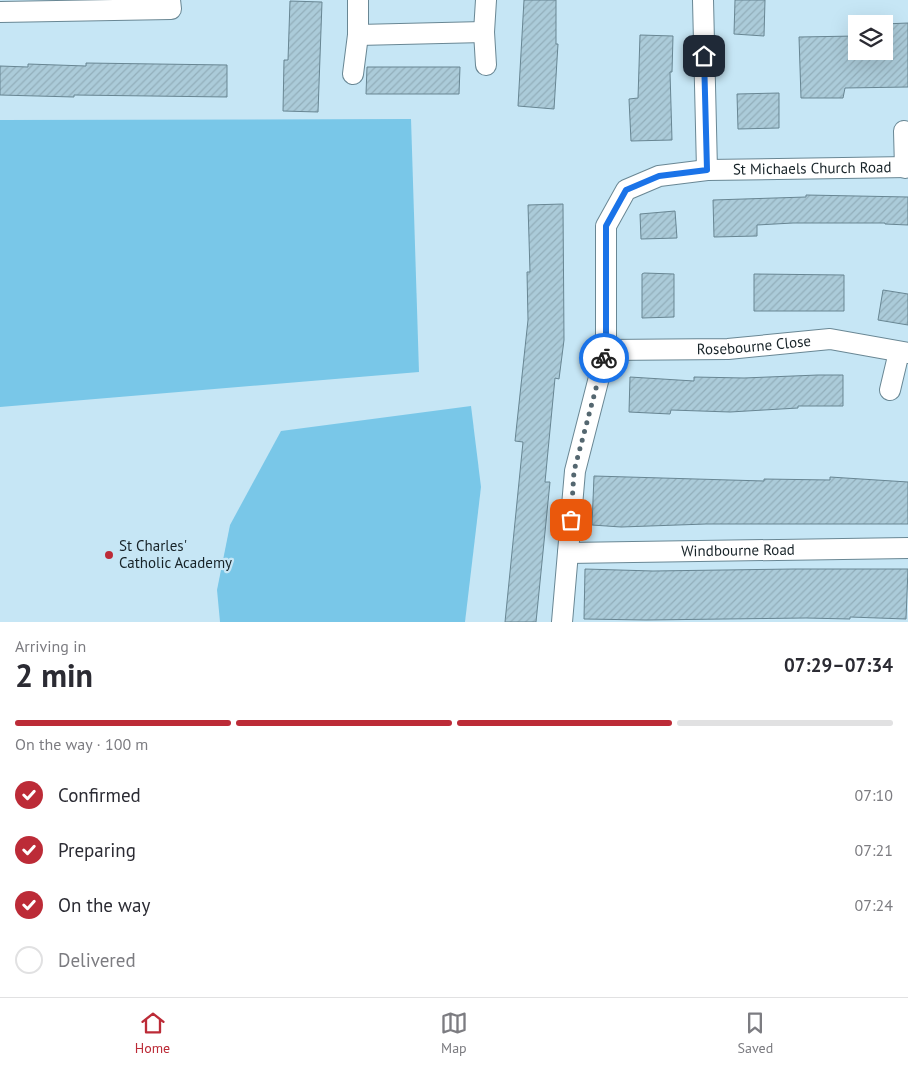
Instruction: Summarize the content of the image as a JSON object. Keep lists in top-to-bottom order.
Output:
{
  "streets": {
    "street": ["St Michaels Church Road", "Rosebourne Close", "Windbourne Road"]
  },
  "crossings": [
    ["St Michaels Church Road", "Rosebourne Close"],
    ["St Michaels Church Road", "Windbourne Road"]
  ],
  "places": ["St Charles' Catholic Academy"],
  "page": {
    "heading": ["2 min", "Arriving in", "07:29–07:34"],
    "bar": "On the way · 100 m",
    "list": [
      ["Confirmed", "07:10"],
      ["Preparing", "07:21"],
      ["On the way", "07:24"],
      "Delivered"
    ],
    "tabs": ["Home", "Map", "Saved"]
  }
}
